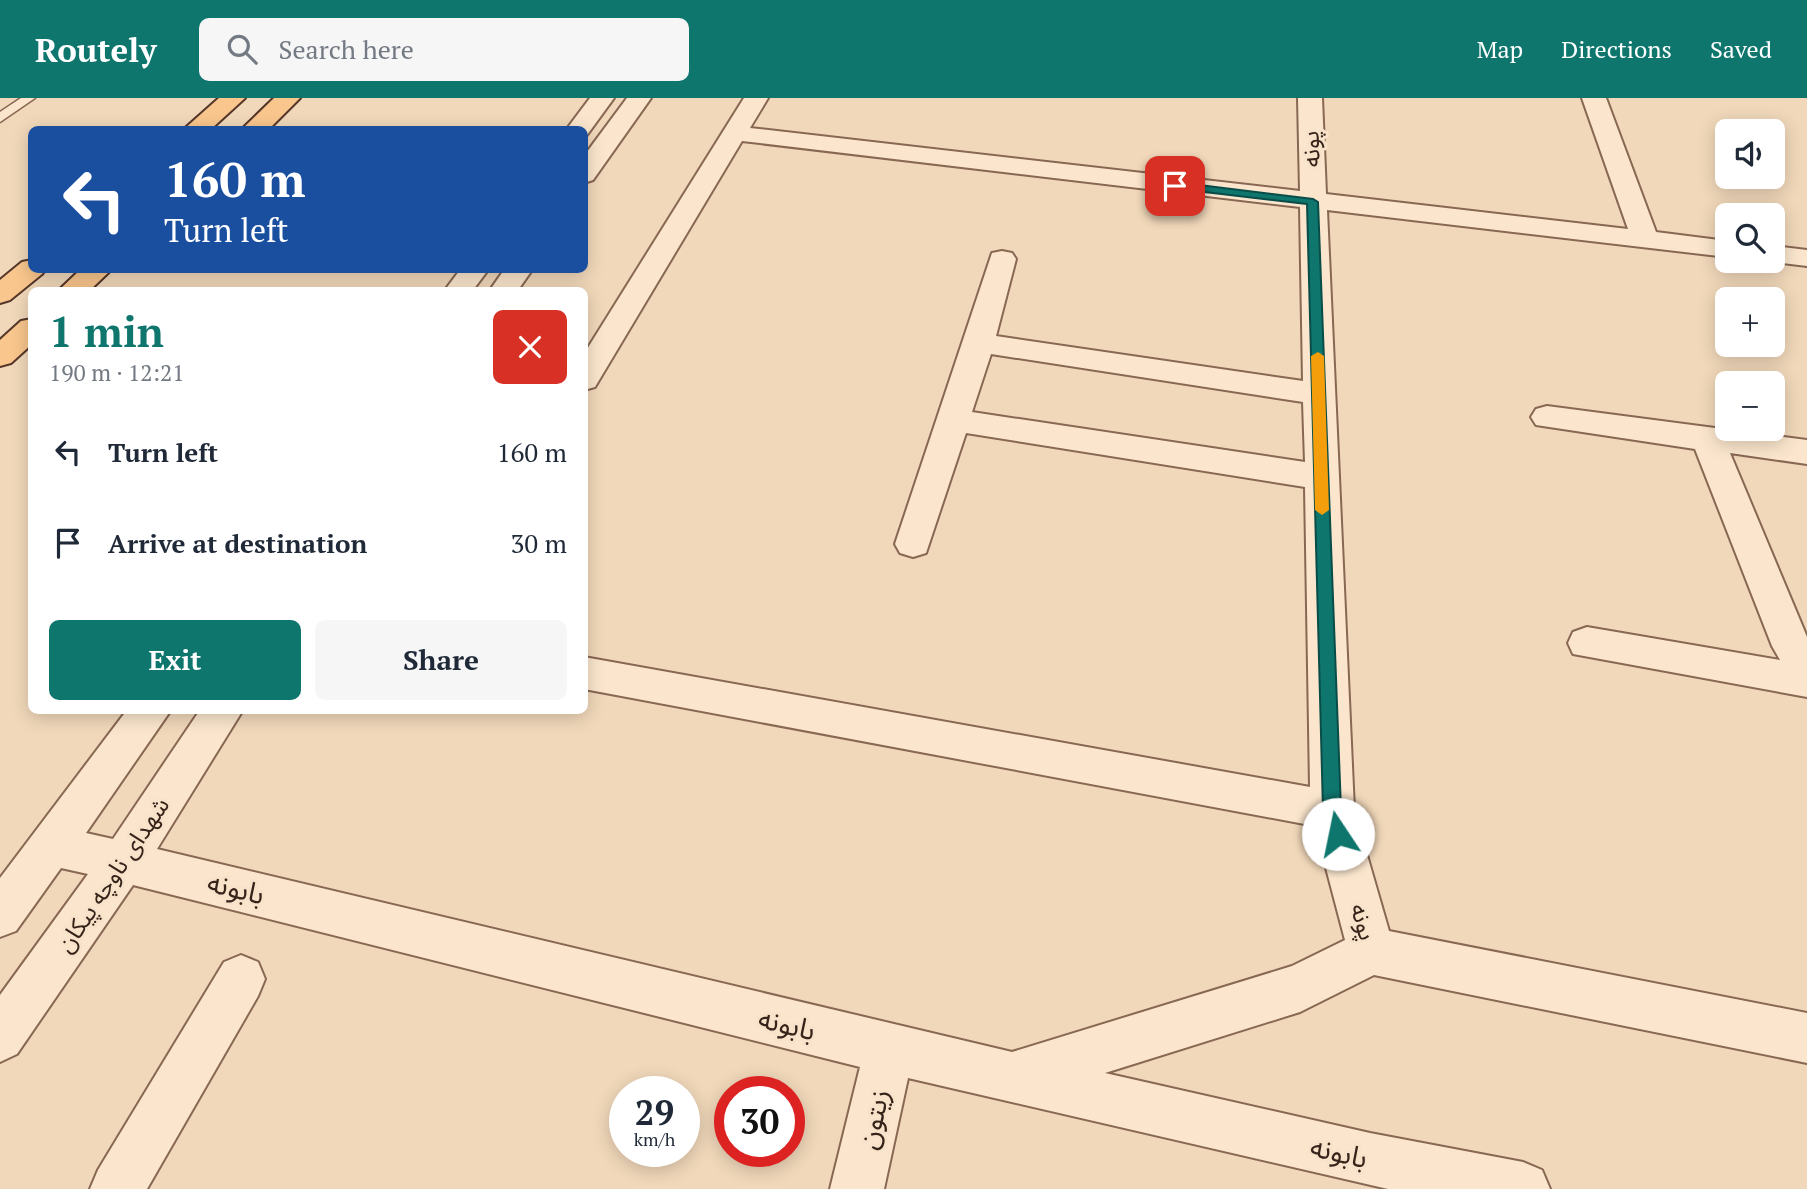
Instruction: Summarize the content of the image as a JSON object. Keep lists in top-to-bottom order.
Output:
{
  "streets": {
    "street": [
      "پونه",
      "شهدای ناوچه پیکان",
      "بابونه",
      "زیتون"
    ]
  },
  "crossings": [
    ["شهدای ناوچه پیکان", "بابونه"],
    ["بابونه", "زیتون"]
  ],
  "page": {
    "header": "Routely",
    "search": "Search here",
    "nav": ["Map", "Directions", "Saved"],
    "map_buttons": ["+", "−"],
    "turn": ["160 m", "Turn left"],
    "heading": ["1 min", "190 m · 12:21"],
    "list": [
      {
        "name": "Turn left",
        "value": "160 m"
      },
      {
        "name": "Arrive at destination",
        "value": "30 m"
      }
    ],
    "buttons": ["Exit", "Share"],
    "speed": "29 km/h",
    "limit": "30"
  }
}
